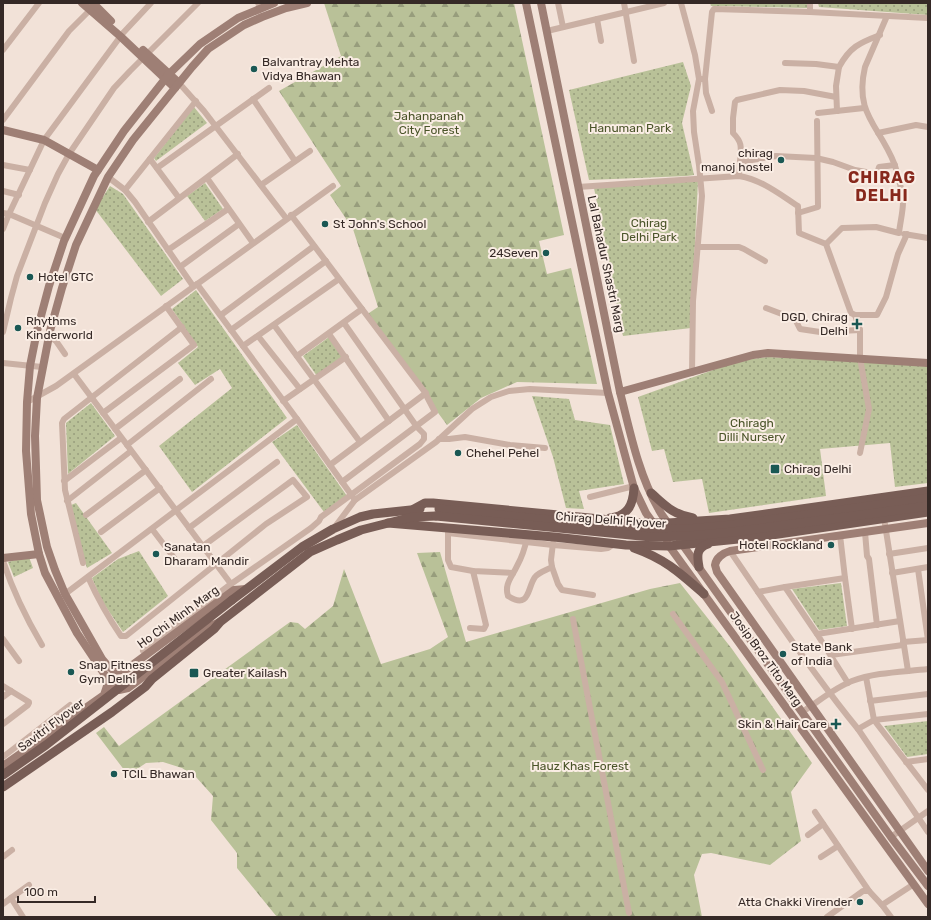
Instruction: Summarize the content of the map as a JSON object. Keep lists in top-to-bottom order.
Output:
{
  "streets": {
    "main road": ["Chirag Delhi Flyover", "Ho Chi Minh Marg", "Savitri Flyover"],
    "street": ["Lal Bahadur Shastri Marg", "Josip Broz Tito Marg"]
  },
  "crossings": [
    ["Lal Bahadur Shastri Marg", "Josip Broz Tito Marg"],
    ["Chirag Delhi Flyover", "Ho Chi Minh Marg"],
    ["Ho Chi Minh Marg", "Savitri Flyover"]
  ],
  "districts": ["CHIRAG DELHI"],
  "parks": [
    "Jahanpanah City Forest",
    "Hanuman Park",
    "Chirag Delhi Park",
    "Chiragh Dilli Nursery",
    "Hauz Khas Forest"
  ],
  "places": {
    "other": [
      "Balvantray Mehta Vidya Bhawan",
      "chirag manoj hostel",
      "St John's School",
      "24Seven",
      "Hotel GTC",
      "Rhythms Kinderworld",
      "Chehel Pehel",
      "Hotel Rockland",
      "Sanatan Dharam Mandir",
      "State Bank of India",
      "Snap Fitness Gym Delhi",
      "TCIL Bhawan",
      "Atta Chakki Virender"
    ],
    "health": ["DGD, Chirag Delhi", "Skin & Hair Care"],
    "transit": ["Chirag Delhi", "Greater Kailash"]
  },
  "scale_bar": "100 m"
}
